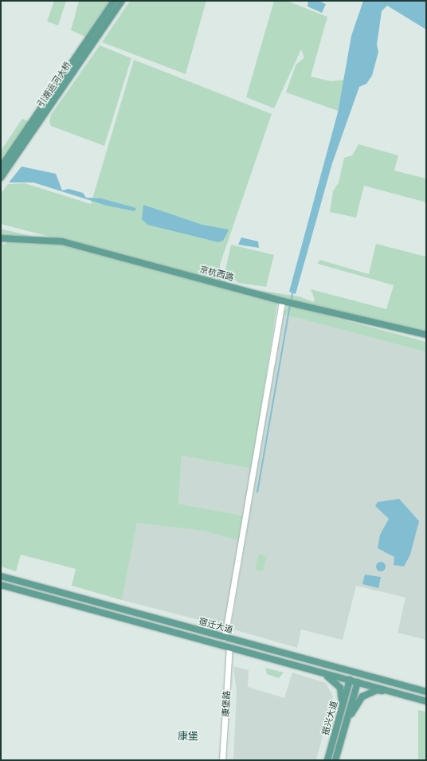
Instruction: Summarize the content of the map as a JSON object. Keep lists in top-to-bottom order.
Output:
{
  "streets": {
    "main road": [
      "引湖运河大桥",
      "京杭西路",
      "宿迁大道",
      "振兴大道"
    ],
    "street": ["康堡路"]
  },
  "crossings": [
    ["宿迁大道", "康堡路"],
    ["宿迁大道", "振兴大道"]
  ],
  "districts": ["康堡"]
}
